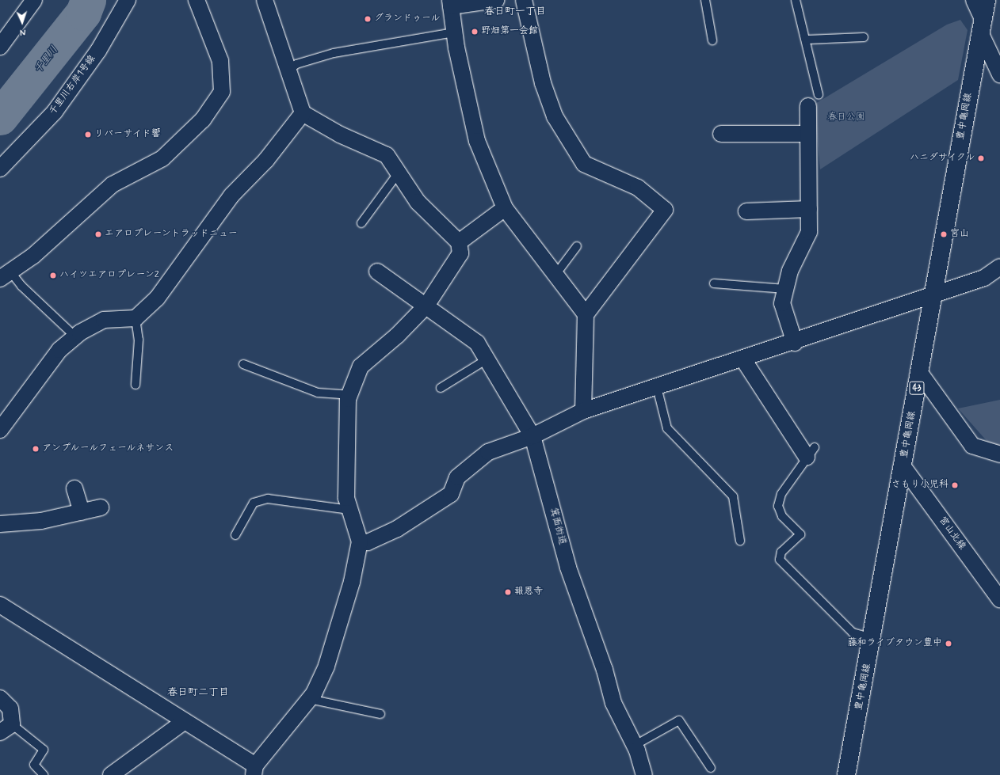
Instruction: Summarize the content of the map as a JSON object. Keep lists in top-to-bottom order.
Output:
{
  "streets": {
    "main road": ["豊中亀岡線", "43"],
    "street": ["千里川右岸1号線", "箕面街道", "宮山北線"]
  },
  "crossings": [
    ["豊中亀岡線", "宮山北線"]
  ],
  "districts": ["春日町一丁目", "春日町二丁目"],
  "water": ["千里川"],
  "parks": ["春日公園"],
  "places": [
    "グランドゥール",
    "野畑第一会館",
    "リバーサイド響",
    "ハニダサイクル",
    "エアロプレーントラッドニュー",
    "宮山",
    "ハイツエアロプレーン2",
    "アンプルールフェールネサンス",
    "さもり小児科",
    "報恩寺",
    "藤和ライブタウン豊中"
  ],
  "north": "bottom"
}
